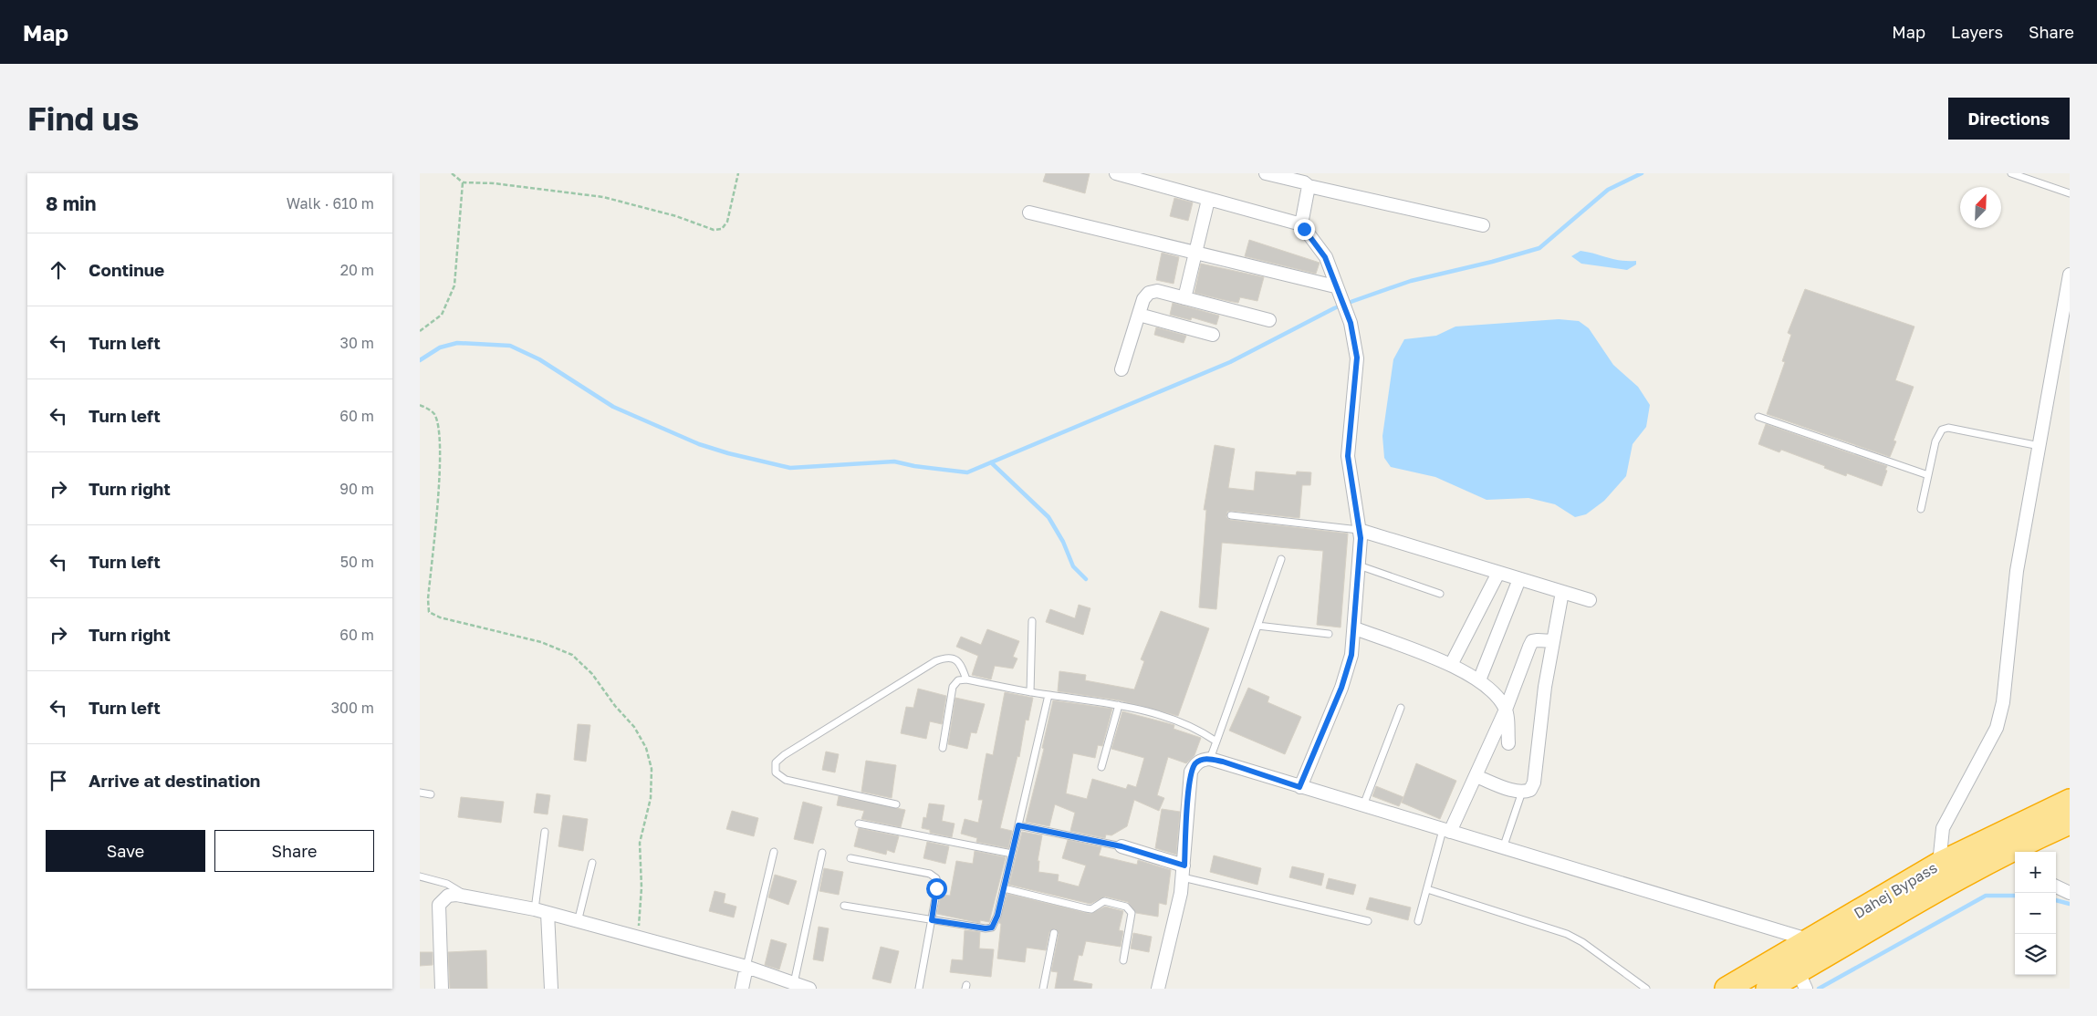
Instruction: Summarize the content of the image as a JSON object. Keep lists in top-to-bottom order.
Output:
{
  "streets": {
    "highway": ["Dahej Bypass"]
  },
  "north": "top right",
  "page": {
    "header": "Map",
    "nav": ["Map", "Layers", "Share"],
    "buttons": [
      "Directions",
      ["Save", "Share"]
    ],
    "title": "Find us",
    "heading": ["8 min", "Walk · 610 m"],
    "list": [
      ["Continue", "20 m"],
      ["Turn left", "30 m"],
      ["Turn left", "60 m"],
      ["Turn right", "90 m"],
      ["Turn left", "50 m"],
      ["Turn right", "60 m"],
      ["Turn left", "300 m"],
      "Arrive at destination"
    ],
    "map_buttons": ["+", "−"]
  }
}
